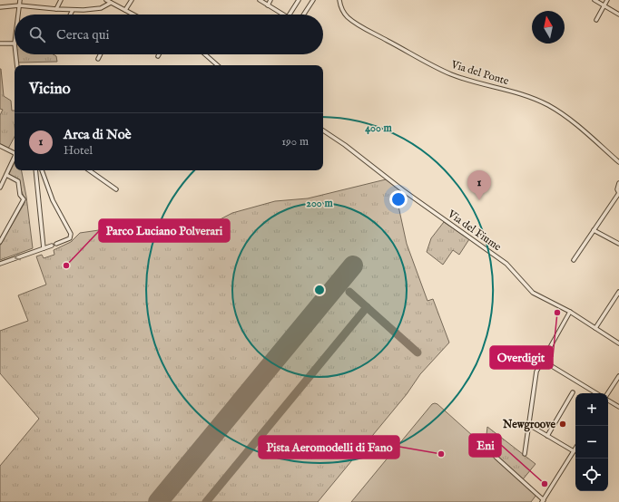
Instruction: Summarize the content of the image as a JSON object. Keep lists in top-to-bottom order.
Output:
{
  "streets": {
    "street": ["Via del Ponte", "Via del Fiume"]
  },
  "places": [
    "Parco Luciano Polverari",
    "Overdigit",
    "Newgroove",
    "Pista Aeromodelli di Fano",
    "Eni"
  ],
  "north": "top",
  "page": {
    "search": "Cerca qui",
    "heading": "Vicino",
    "list": [
      {
        "mark": "1",
        "name": "Arca di Noè",
        "note": "Hotel",
        "value": "190 m"
      }
    ],
    "pins": "1",
    "map_buttons": ["+", "−"]
  },
  "rings": ["400 m", "200 m"]
}
